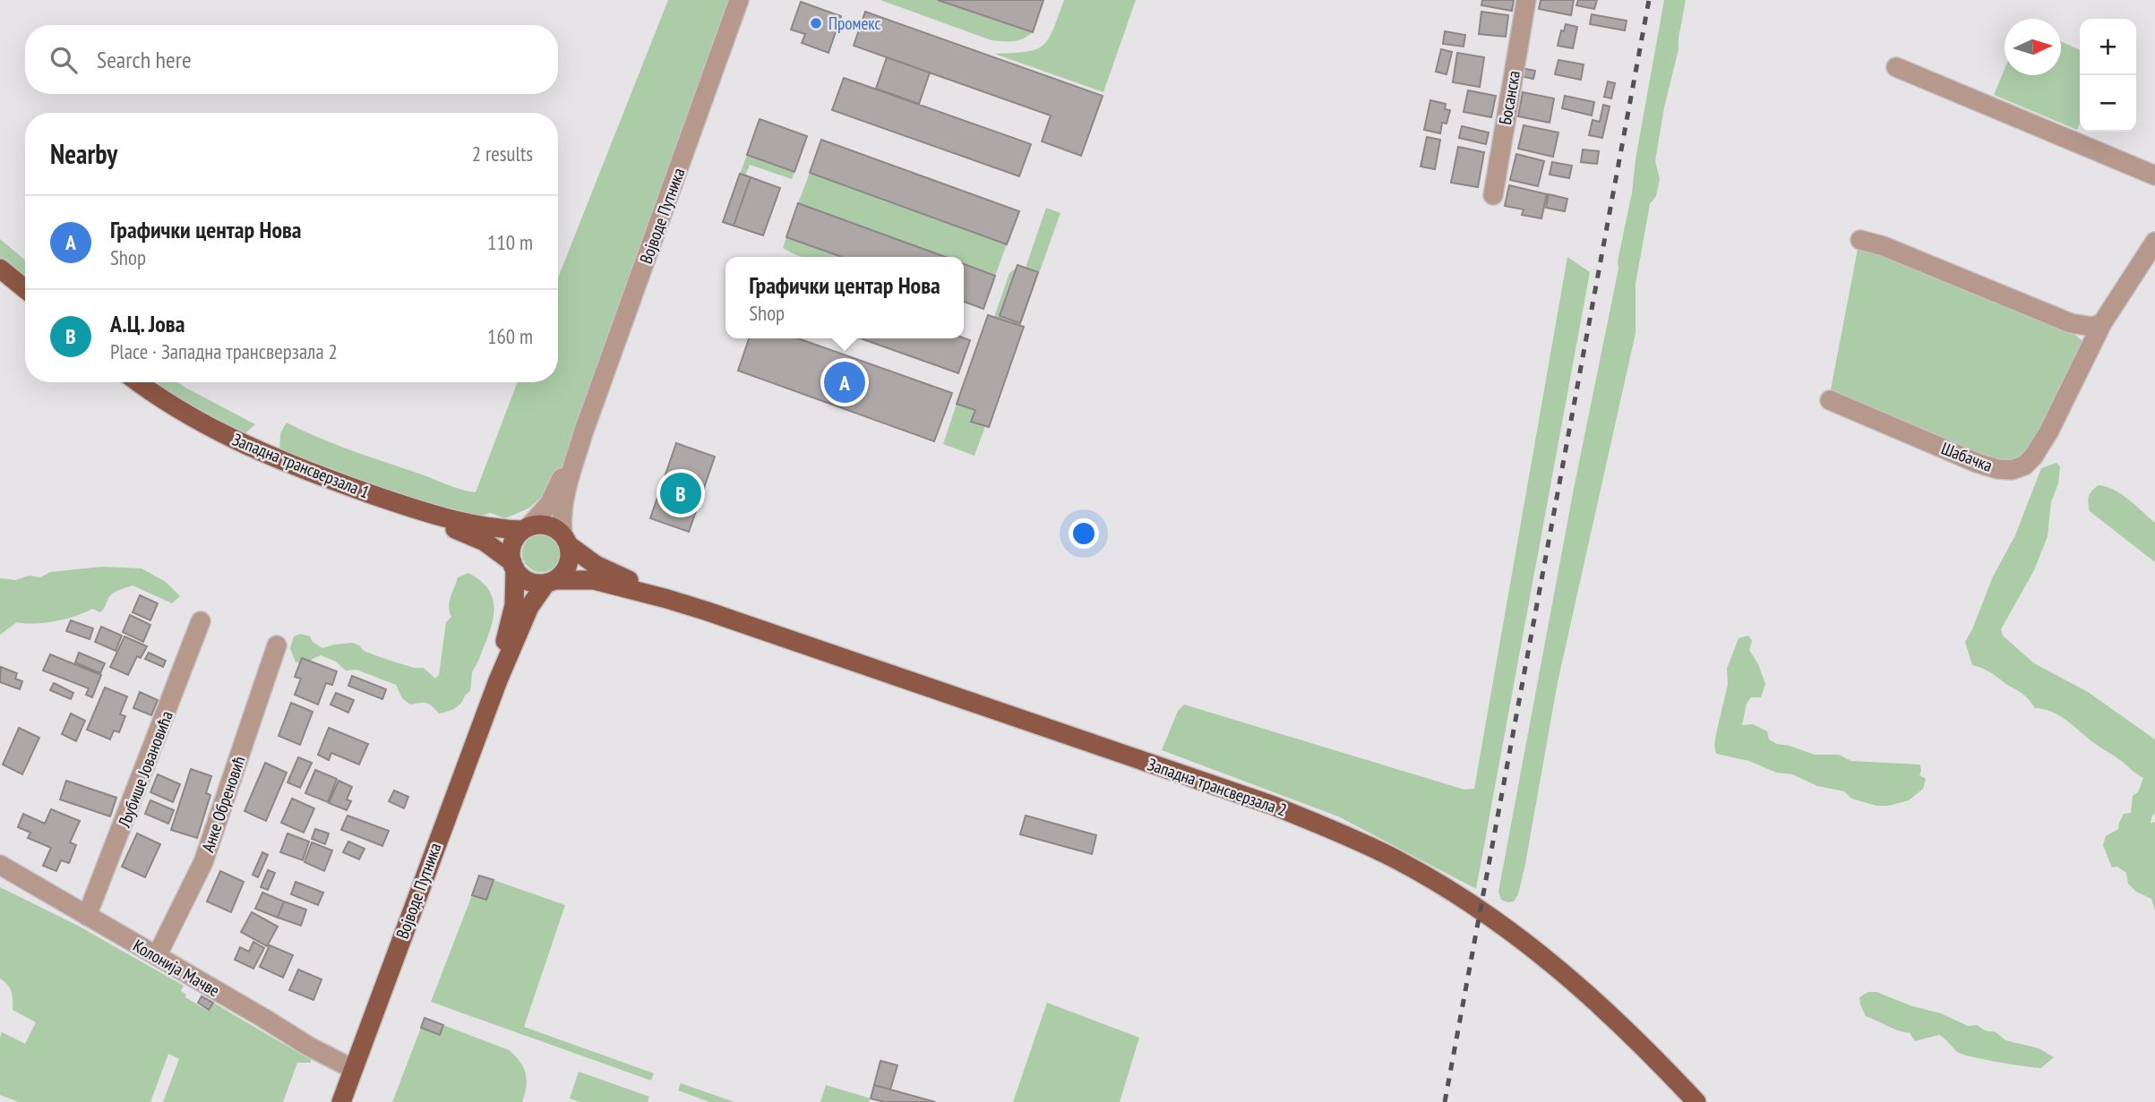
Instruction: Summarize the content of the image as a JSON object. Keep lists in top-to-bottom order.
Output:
{
  "streets": {
    "main road": ["Војводе Путника", "Западна трансверзала 1", "Западна трансверзала 2"],
    "street": [
      "Босанска",
      "Шабачка",
      "Љубише Јовановића",
      "Анке Обреновић",
      "Колонија Мачве"
    ]
  },
  "crossings": [
    ["Војводе Путника", "Западна трансверзала 1"],
    ["Војводе Путника", "Западна трансверзала 2"],
    ["Војводе Путника", "Колонија Мачве"],
    ["Западна трансверзала 1", "Западна трансверзала 2"],
    ["Љубише Јовановића", "Колонија Мачве"],
    ["Анке Обреновић", "Колонија Мачве"]
  ],
  "places": ["Промекс"],
  "north": "right",
  "page": {
    "map_buttons": ["+", "−"],
    "search": "Search here",
    "heading": ["Nearby", "2 results"],
    "list": [
      {
        "mark": "A",
        "name": "Графички центар Нова",
        "note": "Shop",
        "value": "110 m"
      },
      {
        "mark": "B",
        "name": "А.Ц. Јова",
        "note": "Place · Западна трансверзала 2",
        "value": "160 m"
      }
    ],
    "popup": ["Графички центар Нова", "Shop"],
    "pins": ["A", "B"]
  }
}
